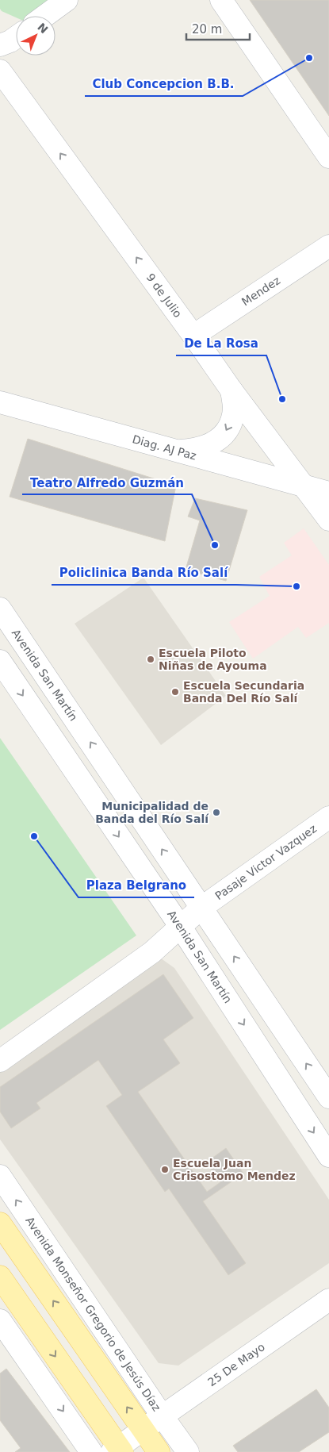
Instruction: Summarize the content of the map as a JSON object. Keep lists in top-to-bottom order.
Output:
{
  "streets": {
    "street": [
      "Mendez",
      "9 de Julio",
      "Diag. AJ Paz",
      "Avenida San Martín",
      "Pasaje Victor Vazquez",
      "Avenida Monseñor Gregorio de Jesús Díaz",
      "25 De Mayo"
    ]
  },
  "crossings": [
    ["Mendez", "9 de Julio"],
    ["9 de Julio", "Diag. AJ Paz"],
    ["Avenida San Martín", "Pasaje Victor Vazquez"],
    ["Avenida Monseñor Gregorio de Jesús Díaz", "25 De Mayo"]
  ],
  "one_way": ["9 de Julio"],
  "places": [
    "Club Concepcion B.B.",
    "De La Rosa",
    "Teatro Alfredo Guzmán",
    "Policlinica Banda Río Salí",
    "Escuela Piloto Niñas de Ayouma",
    "Escuela Secundaria Banda Del Río Salí",
    "Municipalidad de Banda del Río Salí",
    "Plaza Belgrano",
    "Escuela Juan Crisostomo Mendez"
  ],
  "scale_bar": "20 m",
  "north": "top right"
}
